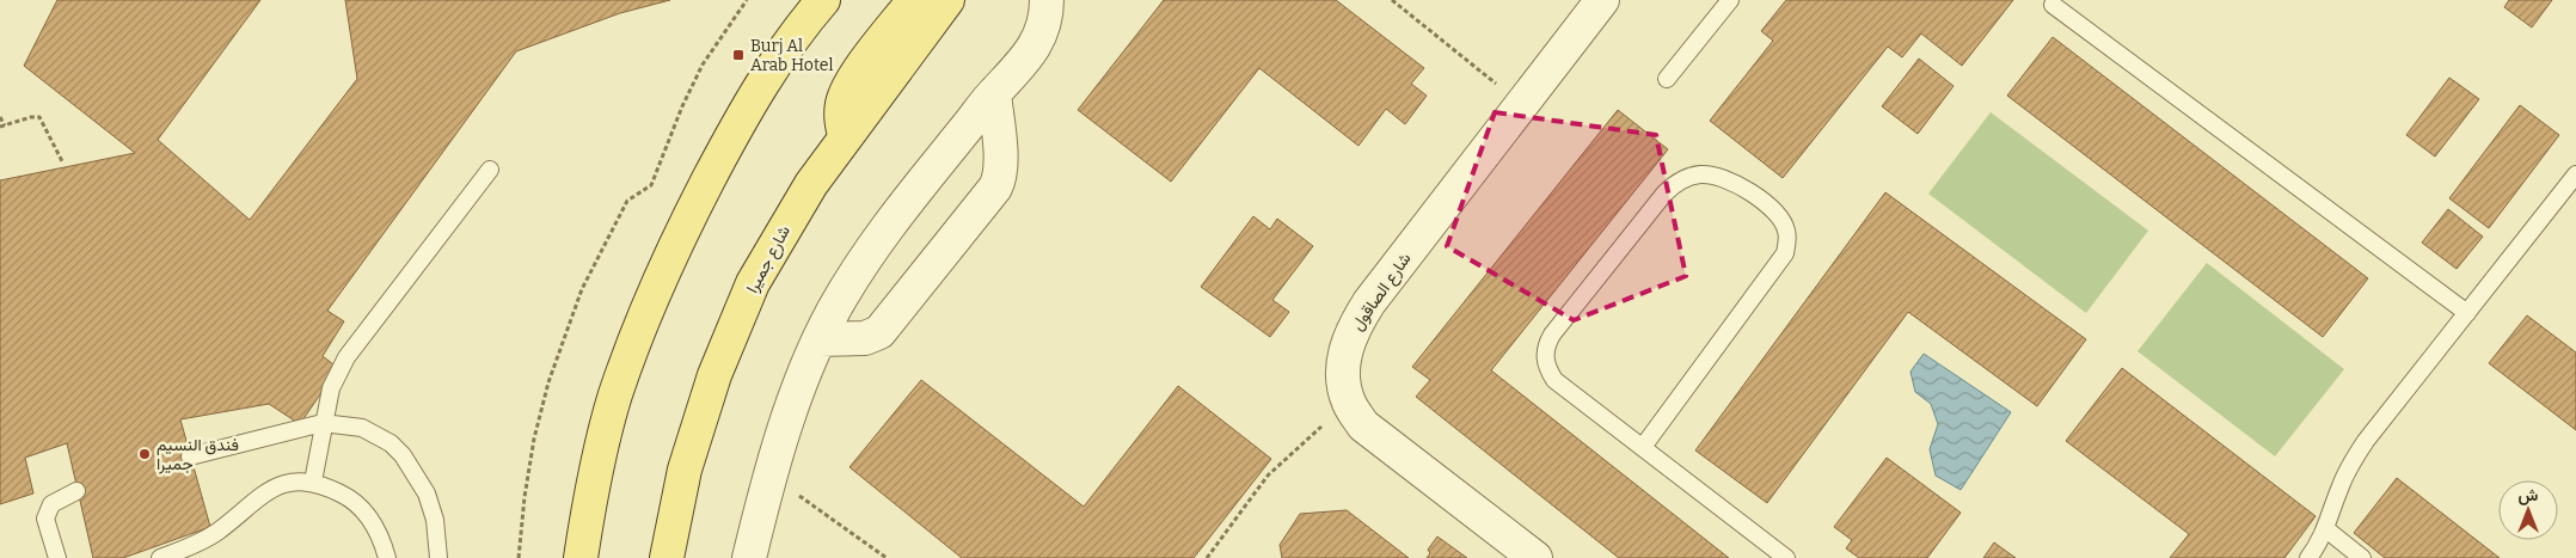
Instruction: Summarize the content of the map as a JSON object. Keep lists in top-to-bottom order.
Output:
{
  "streets": {
    "main road": ["شارع جميرا"],
    "street": ["شارع الصاقول"]
  },
  "places": {
    "transit": ["Burj Al Arab Hotel"],
    "other": ["فندق النسيم جميرا"]
  },
  "north": "top"
}
